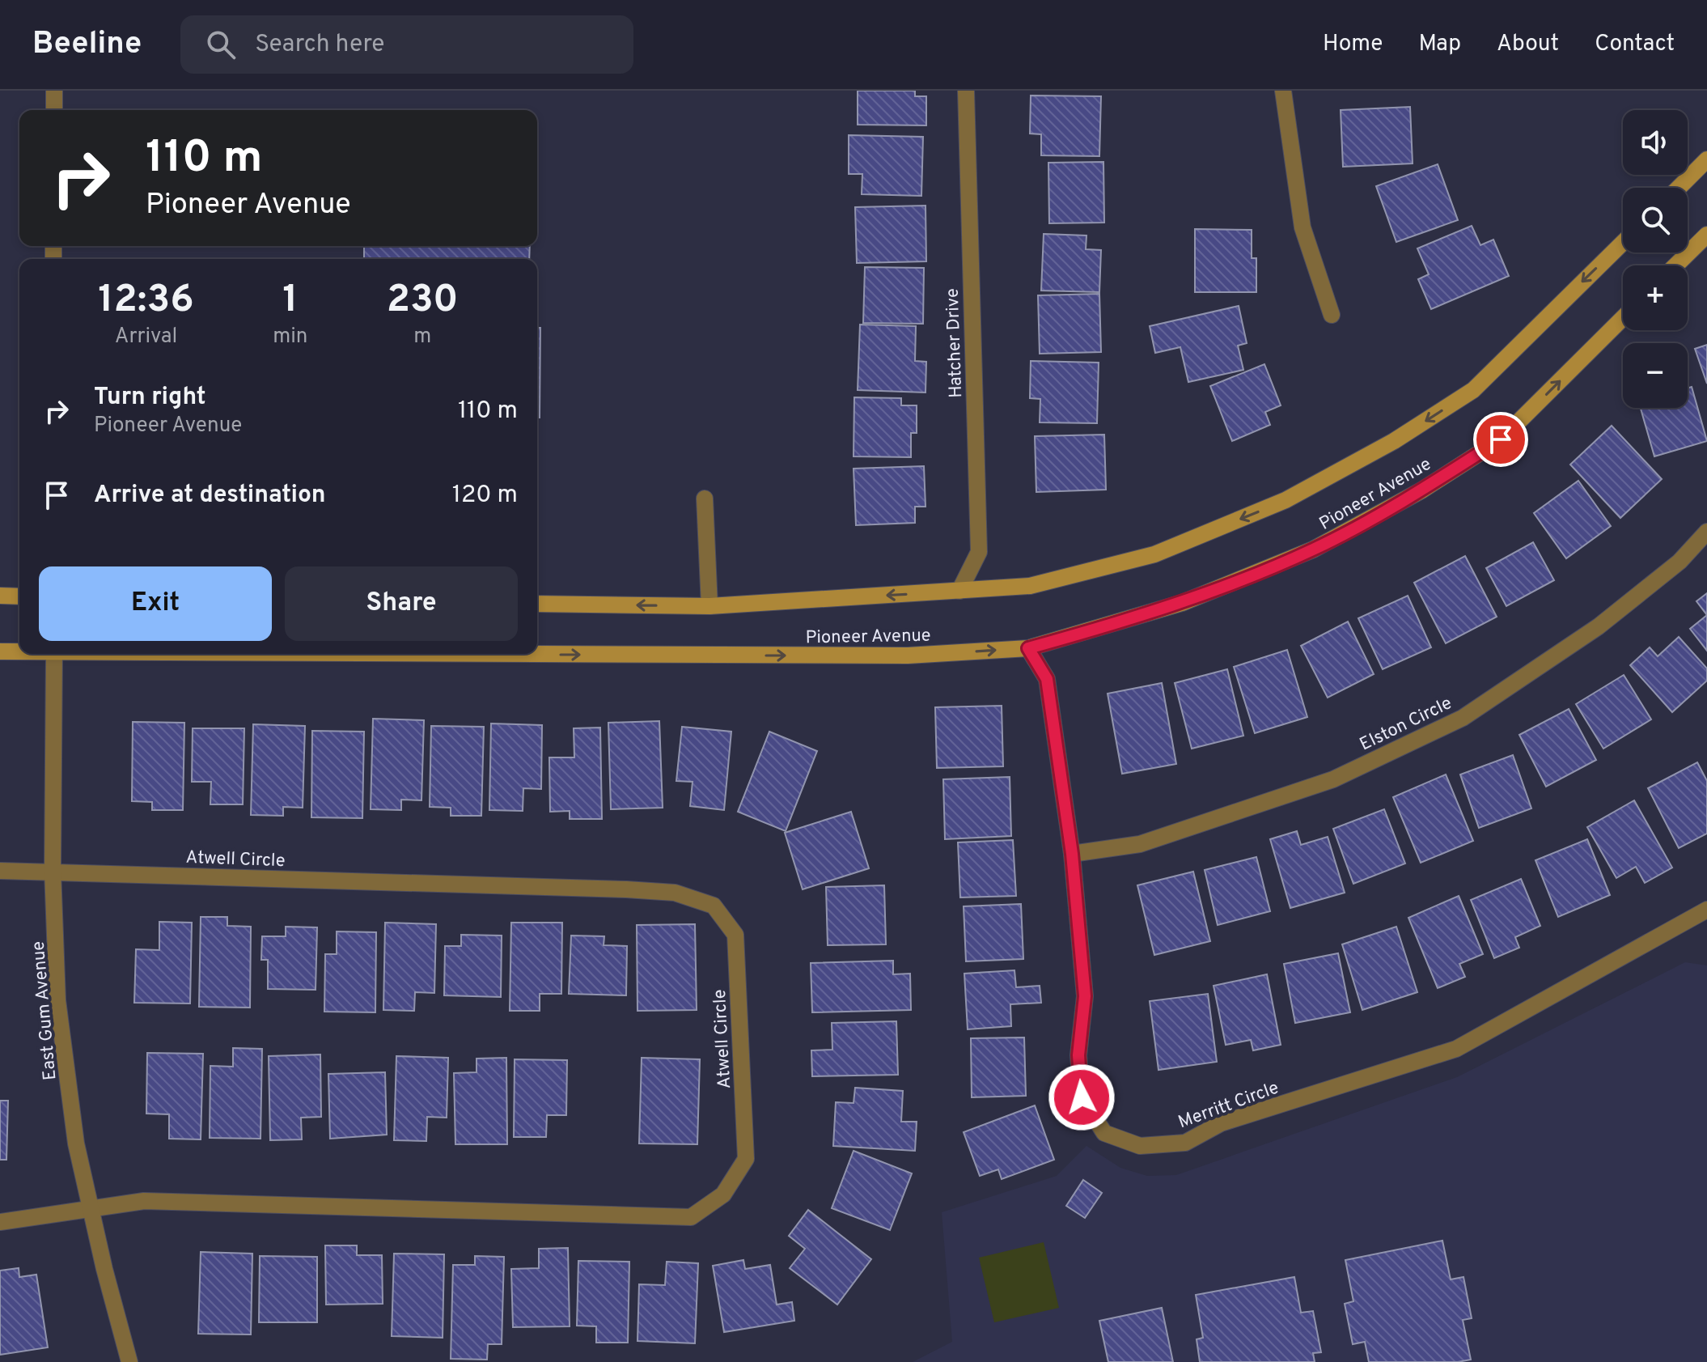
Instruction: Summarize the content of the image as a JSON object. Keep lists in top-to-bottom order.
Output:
{
  "streets": {
    "main road": ["Pioneer Avenue"],
    "street": [
      "Hatcher Drive",
      "Elston Circle",
      "Atwell Circle",
      "East Gum Avenue",
      "Merritt Circle"
    ]
  },
  "crossings": [
    ["Hatcher Drive", "Pioneer Avenue"],
    ["Pioneer Avenue", "Merritt Circle"],
    ["Elston Circle", "Merritt Circle"],
    ["Atwell Circle", "East Gum Avenue"]
  ],
  "page": {
    "header": "Beeline",
    "search": "Search here",
    "nav": [
      "Home",
      "Map",
      "About",
      "Contact"
    ],
    "map_buttons": ["+", "−"],
    "turn": ["110 m", "Pioneer Avenue"],
    "eta": [
      "12:36",
      "Arrival",
      "1",
      "min",
      "230",
      "m"
    ],
    "list": [
      {
        "name": "Turn right",
        "note": "Pioneer Avenue",
        "value": "110 m"
      },
      {
        "name": "Arrive at destination",
        "value": "120 m"
      }
    ],
    "buttons": ["Exit", "Share"]
  }
}
